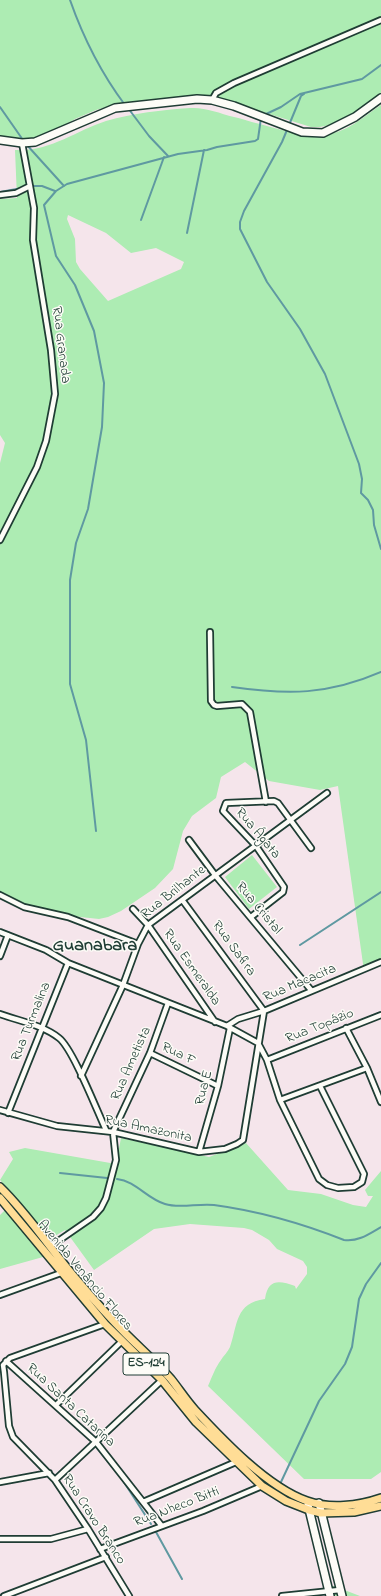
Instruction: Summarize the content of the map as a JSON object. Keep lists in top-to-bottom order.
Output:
{
  "streets": {
    "main road": ["Avenida Venâncio Flores", "ES-124"],
    "street": [
      "Rua Granada",
      "Rua Ágata",
      "Rua Brilhante",
      "Rua Cristal",
      "Rua Safira",
      "Rua Esmeralda",
      "Rua Macacita",
      "Rua Turmalina",
      "Rua Topázio",
      "Rua F",
      "Rua Ametista",
      "Rua E",
      "Rua Amazonita",
      "Rua Santa Catarina",
      "Rua Nheco Bitti",
      "Rua Cravo Branco"
    ]
  },
  "crossings": [
    ["Rua Ágata", "Rua Brilhante"],
    ["Rua Ágata", "Rua Cristal"],
    ["Rua Brilhante", "Rua Cristal"],
    ["Rua Brilhante", "Rua Safira"],
    ["Rua Brilhante", "Rua Esmeralda"],
    ["Rua Cristal", "Rua Macacita"],
    ["Rua Safira", "Rua Macacita"],
    ["Rua Macacita", "Rua E"],
    ["Rua Turmalina", "Rua Amazonita"],
    ["Rua F", "Rua Ametista"],
    ["Rua F", "Rua E"],
    ["Rua Ametista", "Rua Amazonita"],
    ["Rua E", "Rua Amazonita"],
    ["Avenida Venâncio Flores", "ES-124"],
    ["Avenida Venâncio Flores", "Rua Nheco Bitti"],
    ["Rua Santa Catarina", "Rua Nheco Bitti"],
    ["Rua Santa Catarina", "Rua Cravo Branco"],
    ["Rua Nheco Bitti", "Rua Cravo Branco"]
  ],
  "districts": ["Guanabara"]
}
